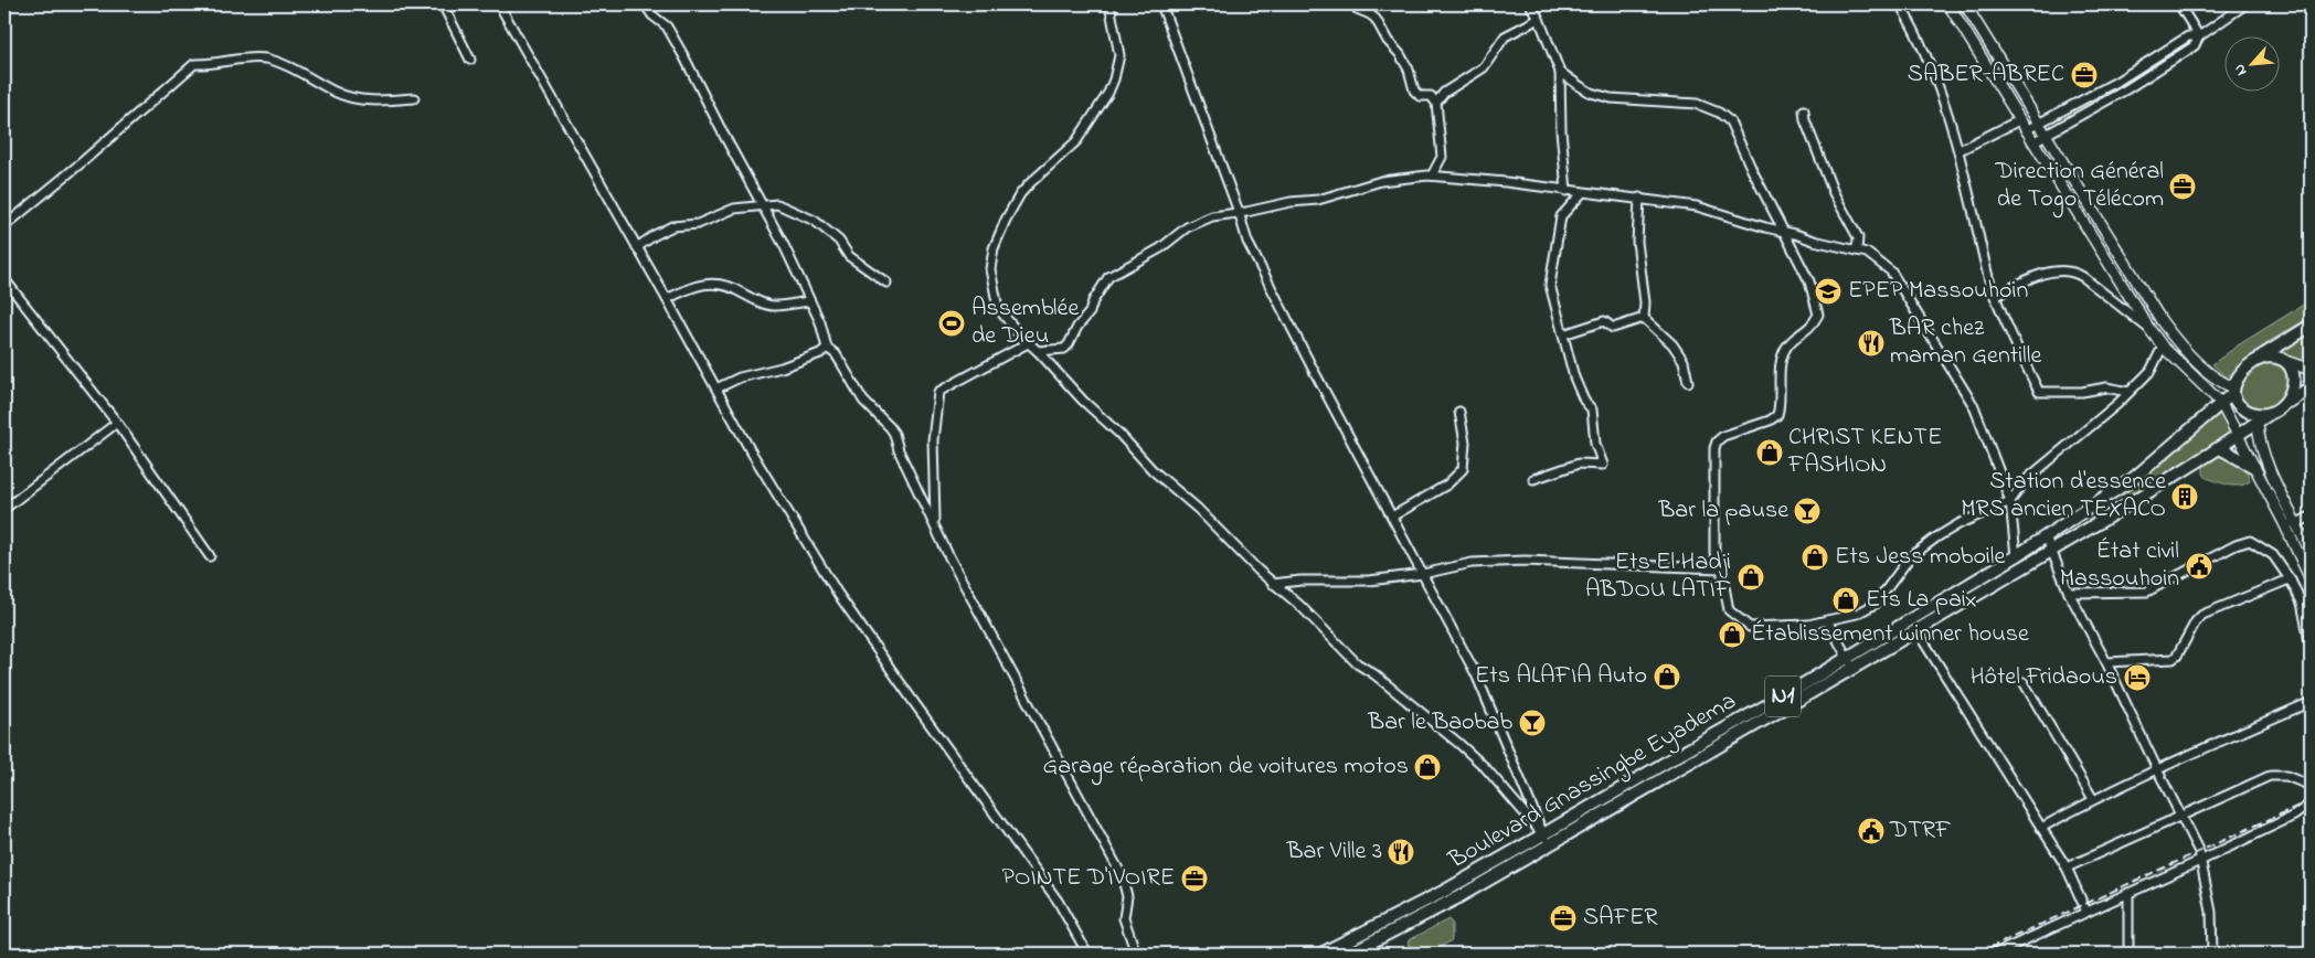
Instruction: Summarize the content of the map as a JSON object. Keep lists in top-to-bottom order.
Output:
{
  "streets": {
    "highway": ["N1", "Boulevard Gnassingbe Eyadema"]
  },
  "crossings": [
    ["N1", "Boulevard Gnassingbe Eyadema"]
  ],
  "places": {
    "office": [
      "SABER-ABREC",
      "Direction Général de Togo Télécom",
      "POINTE D'IVOIRE",
      "SAFER"
    ],
    "school or university": ["EPEP Massouhoin"],
    "sports": ["Assemblée de Dieu"],
    "restaurant": ["BAR chez maman Gentille", "Bar Ville 3"],
    "shop": [
      "CHRIST KENTE FASHION",
      "Ets Jess moboile",
      "Ets El Hadji ABDOU LATIF",
      "Ets La paix",
      "Établissement winner house",
      "Ets ALAFIA Auto",
      "Garage réparation de voitures motos"
    ],
    "building": ["Station d'essence MRS ancien TEXACO"],
    "bar": ["Bar la pause", "Bar le Baobab"],
    "public building": ["État civil Massouhoin", "DTRF"],
    "hotel": ["Hôtel Fridaous"]
  },
  "north": "bottom left"
}
